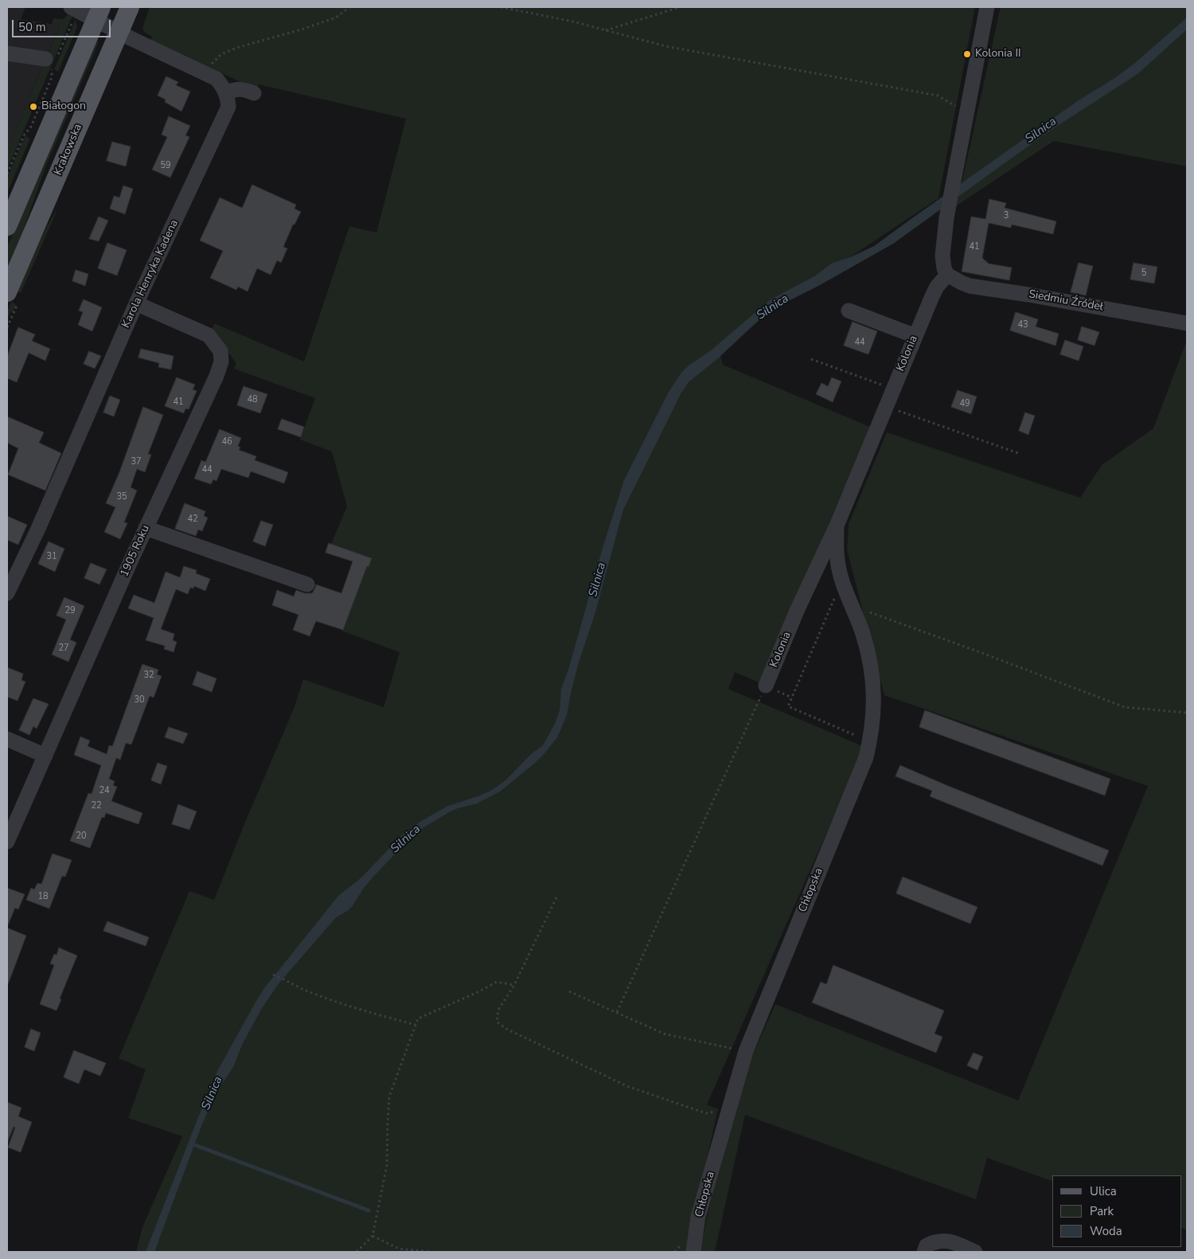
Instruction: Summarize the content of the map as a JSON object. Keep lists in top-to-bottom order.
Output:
{
  "streets": {
    "main road": ["Krakowska"],
    "street": [
      "Karola Henryka Kadena",
      "Siedmiu Źródeł",
      "Kolonia",
      "1905 Roku",
      "Chłopska"
    ]
  },
  "crossings": [
    ["Karola Henryka Kadena", "1905 Roku"],
    ["Siedmiu Źródeł", "Kolonia"],
    ["Kolonia", "Chłopska"]
  ],
  "water": ["Silnica"],
  "places": ["Kolonia II", "Białogon"],
  "house_numbers": [
    "59",
    "3",
    "41",
    "5",
    "43",
    "44",
    "48",
    "41",
    "49",
    "46",
    "37",
    "44",
    "35",
    "42",
    "31",
    "29",
    "27",
    "32",
    "30",
    "24",
    "22",
    "20",
    "18"
  ],
  "legend": ["Ulica", "Park", "Woda"],
  "scale_bar": "50 m"
}
